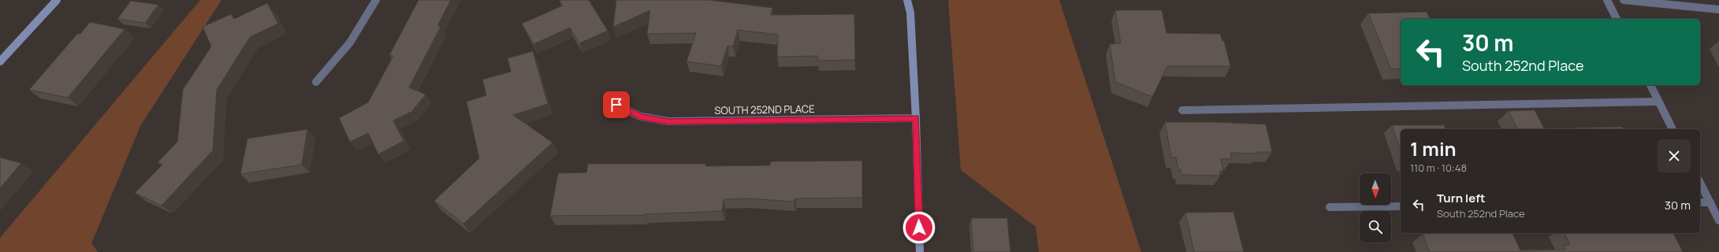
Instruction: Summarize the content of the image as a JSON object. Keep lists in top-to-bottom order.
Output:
{
  "streets": {
    "street": ["SOUTH 252ND PLACE"]
  },
  "north": "bottom",
  "page": {
    "turn": ["30 m", "South 252nd Place"],
    "heading": ["1 min", "110 m · 10:48"],
    "list": [
      {
        "name": "Turn left",
        "note": "South 252nd Place",
        "value": "30 m"
      }
    ]
  }
}
